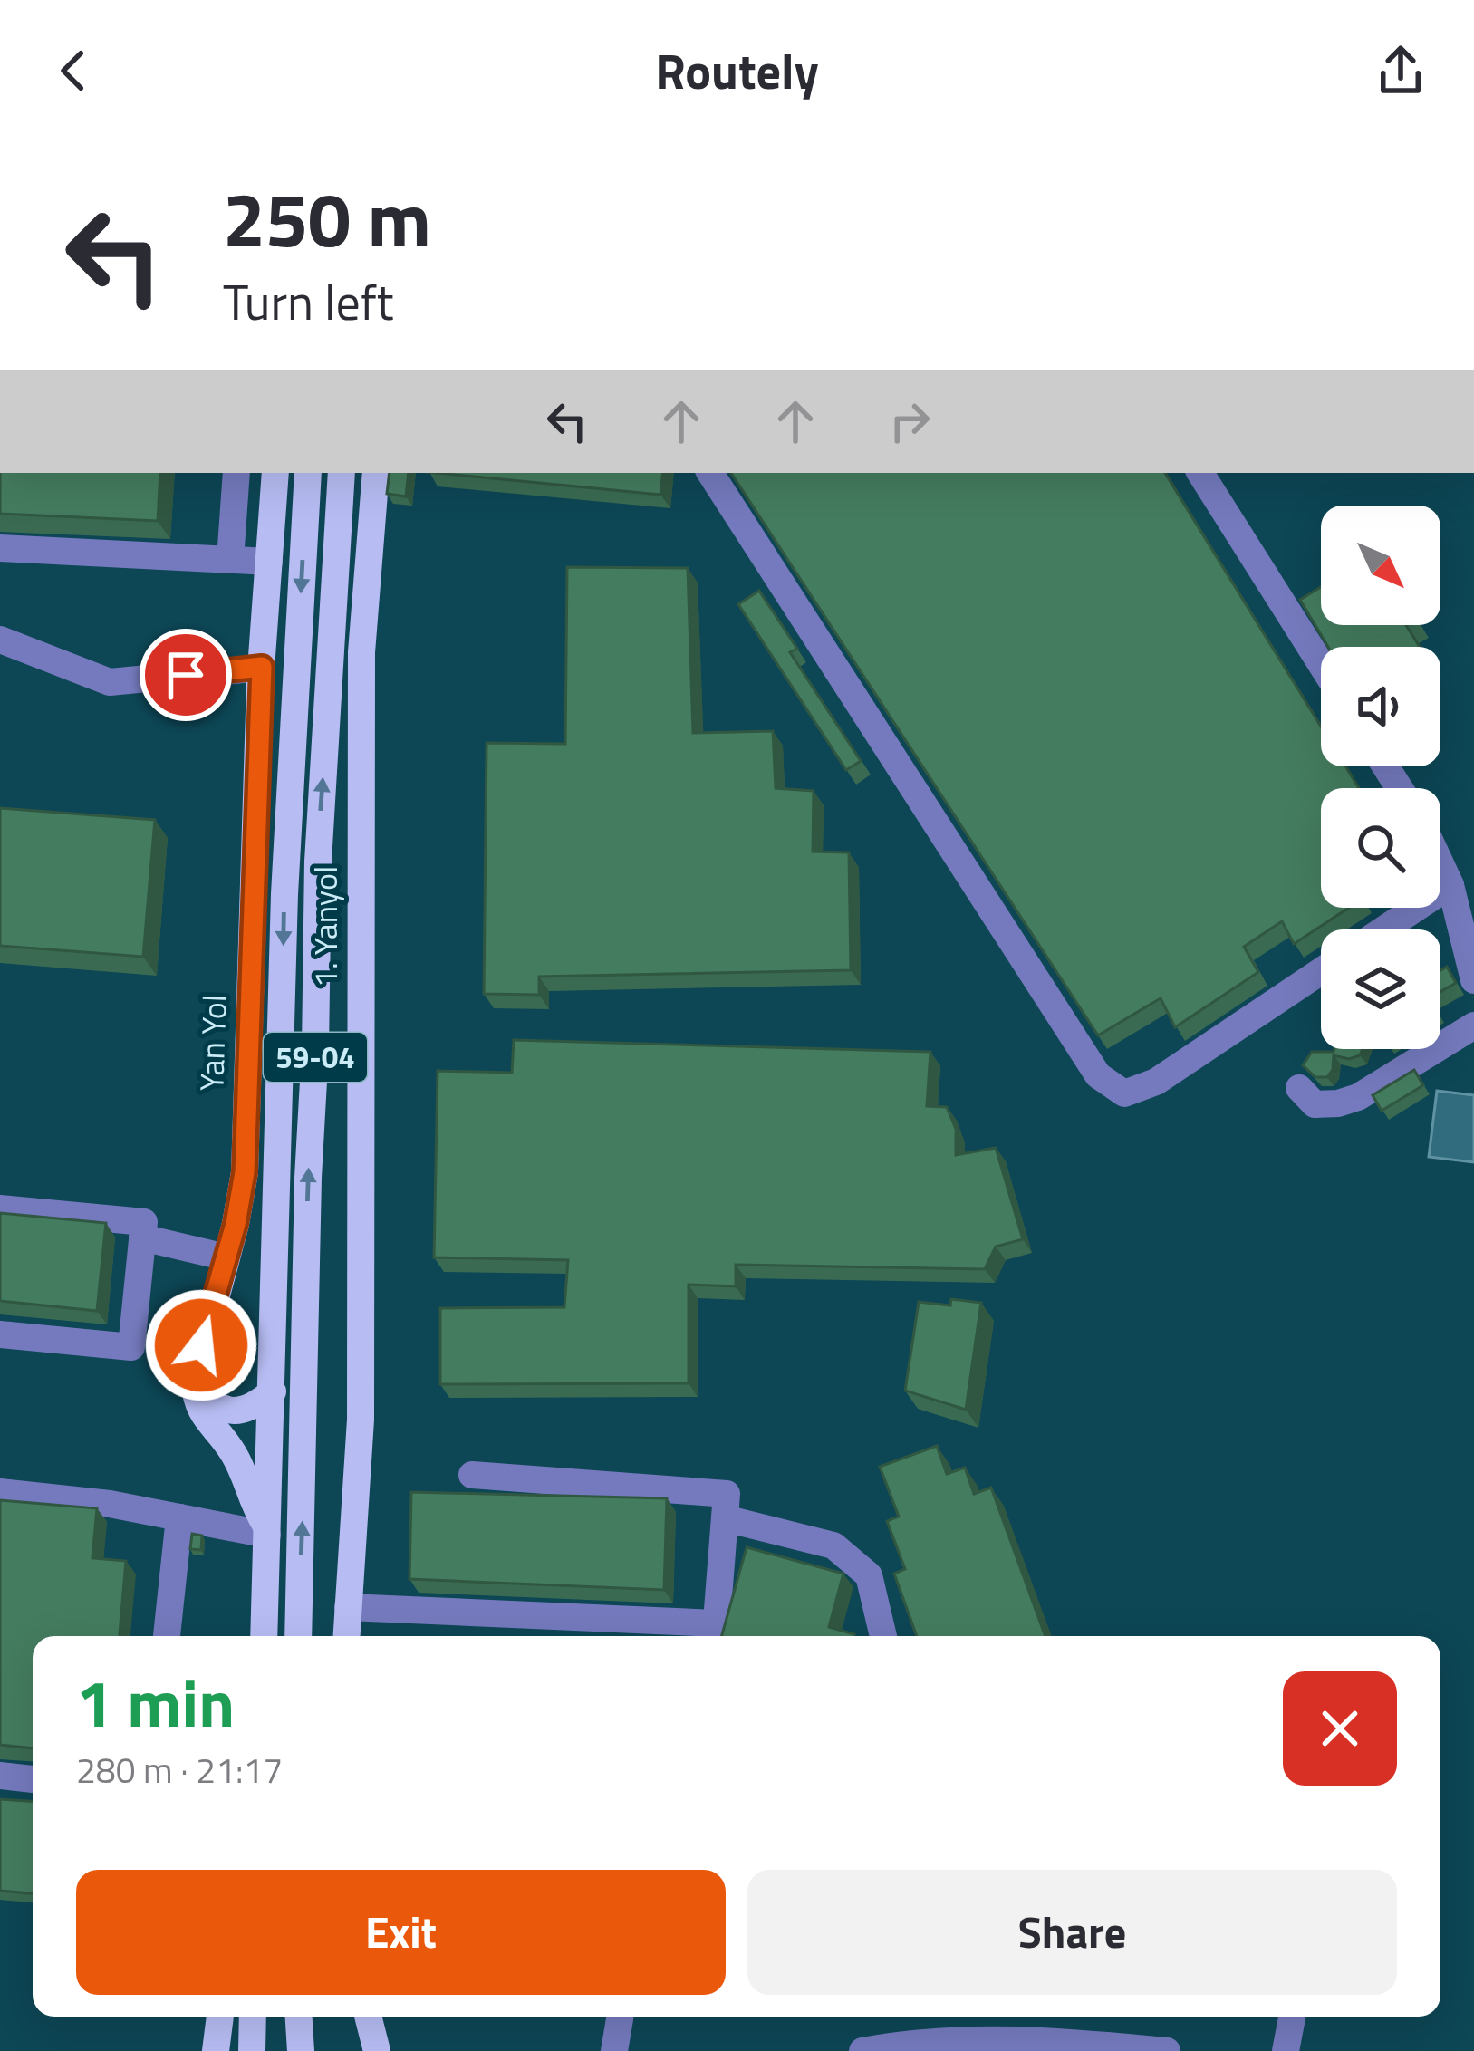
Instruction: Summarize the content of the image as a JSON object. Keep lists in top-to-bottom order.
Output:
{
  "streets": {
    "main road": ["1. Yanyol", "Yan Yol", "59-04"]
  },
  "north": "bottom right",
  "page": {
    "header": "Routely",
    "turn": ["250 m", "Turn left"],
    "heading": ["1 min", "280 m · 21:17"],
    "buttons": ["Exit", "Share"]
  }
}
